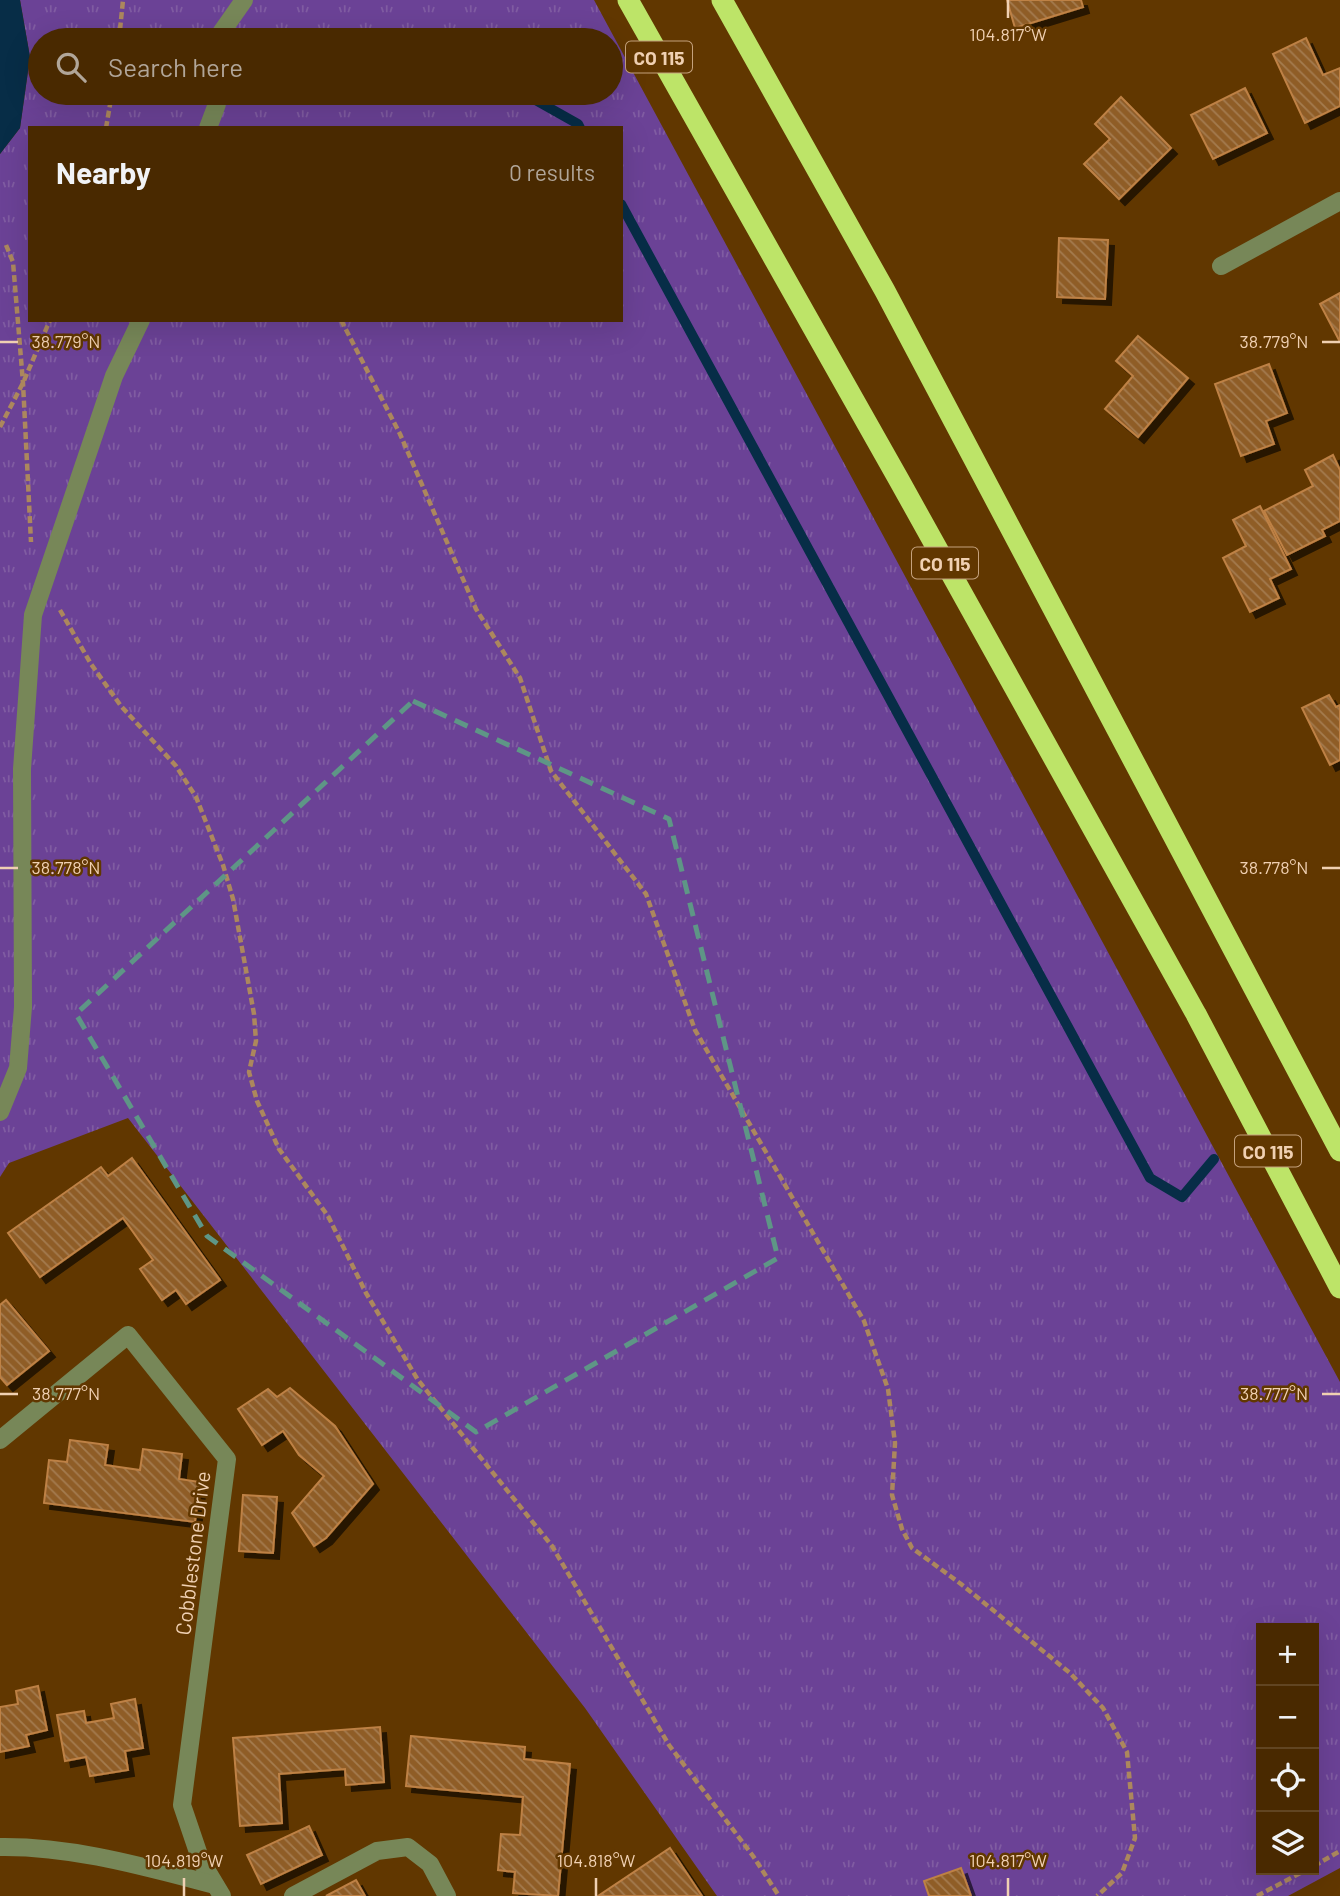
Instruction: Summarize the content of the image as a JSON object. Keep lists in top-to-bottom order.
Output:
{
  "streets": {
    "highway": ["CO 115"],
    "street": ["Cobblestone Drive"]
  },
  "page": {
    "search": "Search here",
    "heading": ["Nearby", "0 results"],
    "map_buttons": ["+", "−"]
  },
  "coordinates": [
    "104.817°W",
    "38.779°N",
    "38.778°N",
    "38.777°N",
    "104.819°W",
    "104.818°W"
  ]
}
